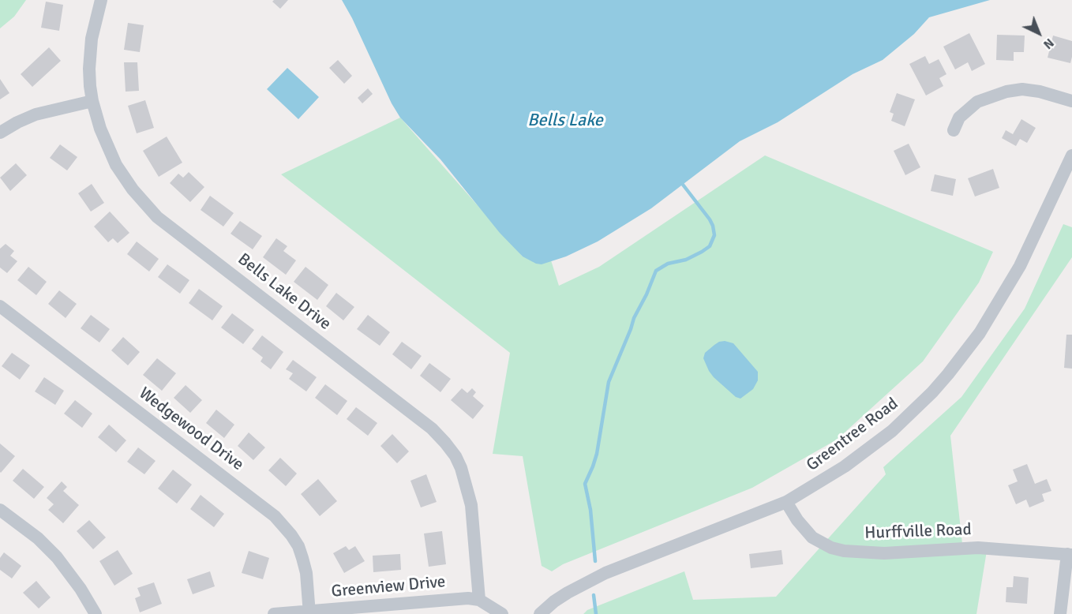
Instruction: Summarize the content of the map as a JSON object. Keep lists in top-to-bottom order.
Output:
{
  "streets": {
    "street": [
      "Bells Lake Drive",
      "Wedgewood Drive",
      "Greentree Road",
      "Hurffville Road",
      "Greenview Drive"
    ]
  },
  "crossings": [
    ["Bells Lake Drive", "Greenview Drive"],
    ["Wedgewood Drive", "Greenview Drive"],
    ["Greentree Road", "Hurffville Road"]
  ],
  "water": ["Bells Lake"],
  "north": "bottom right"
}
